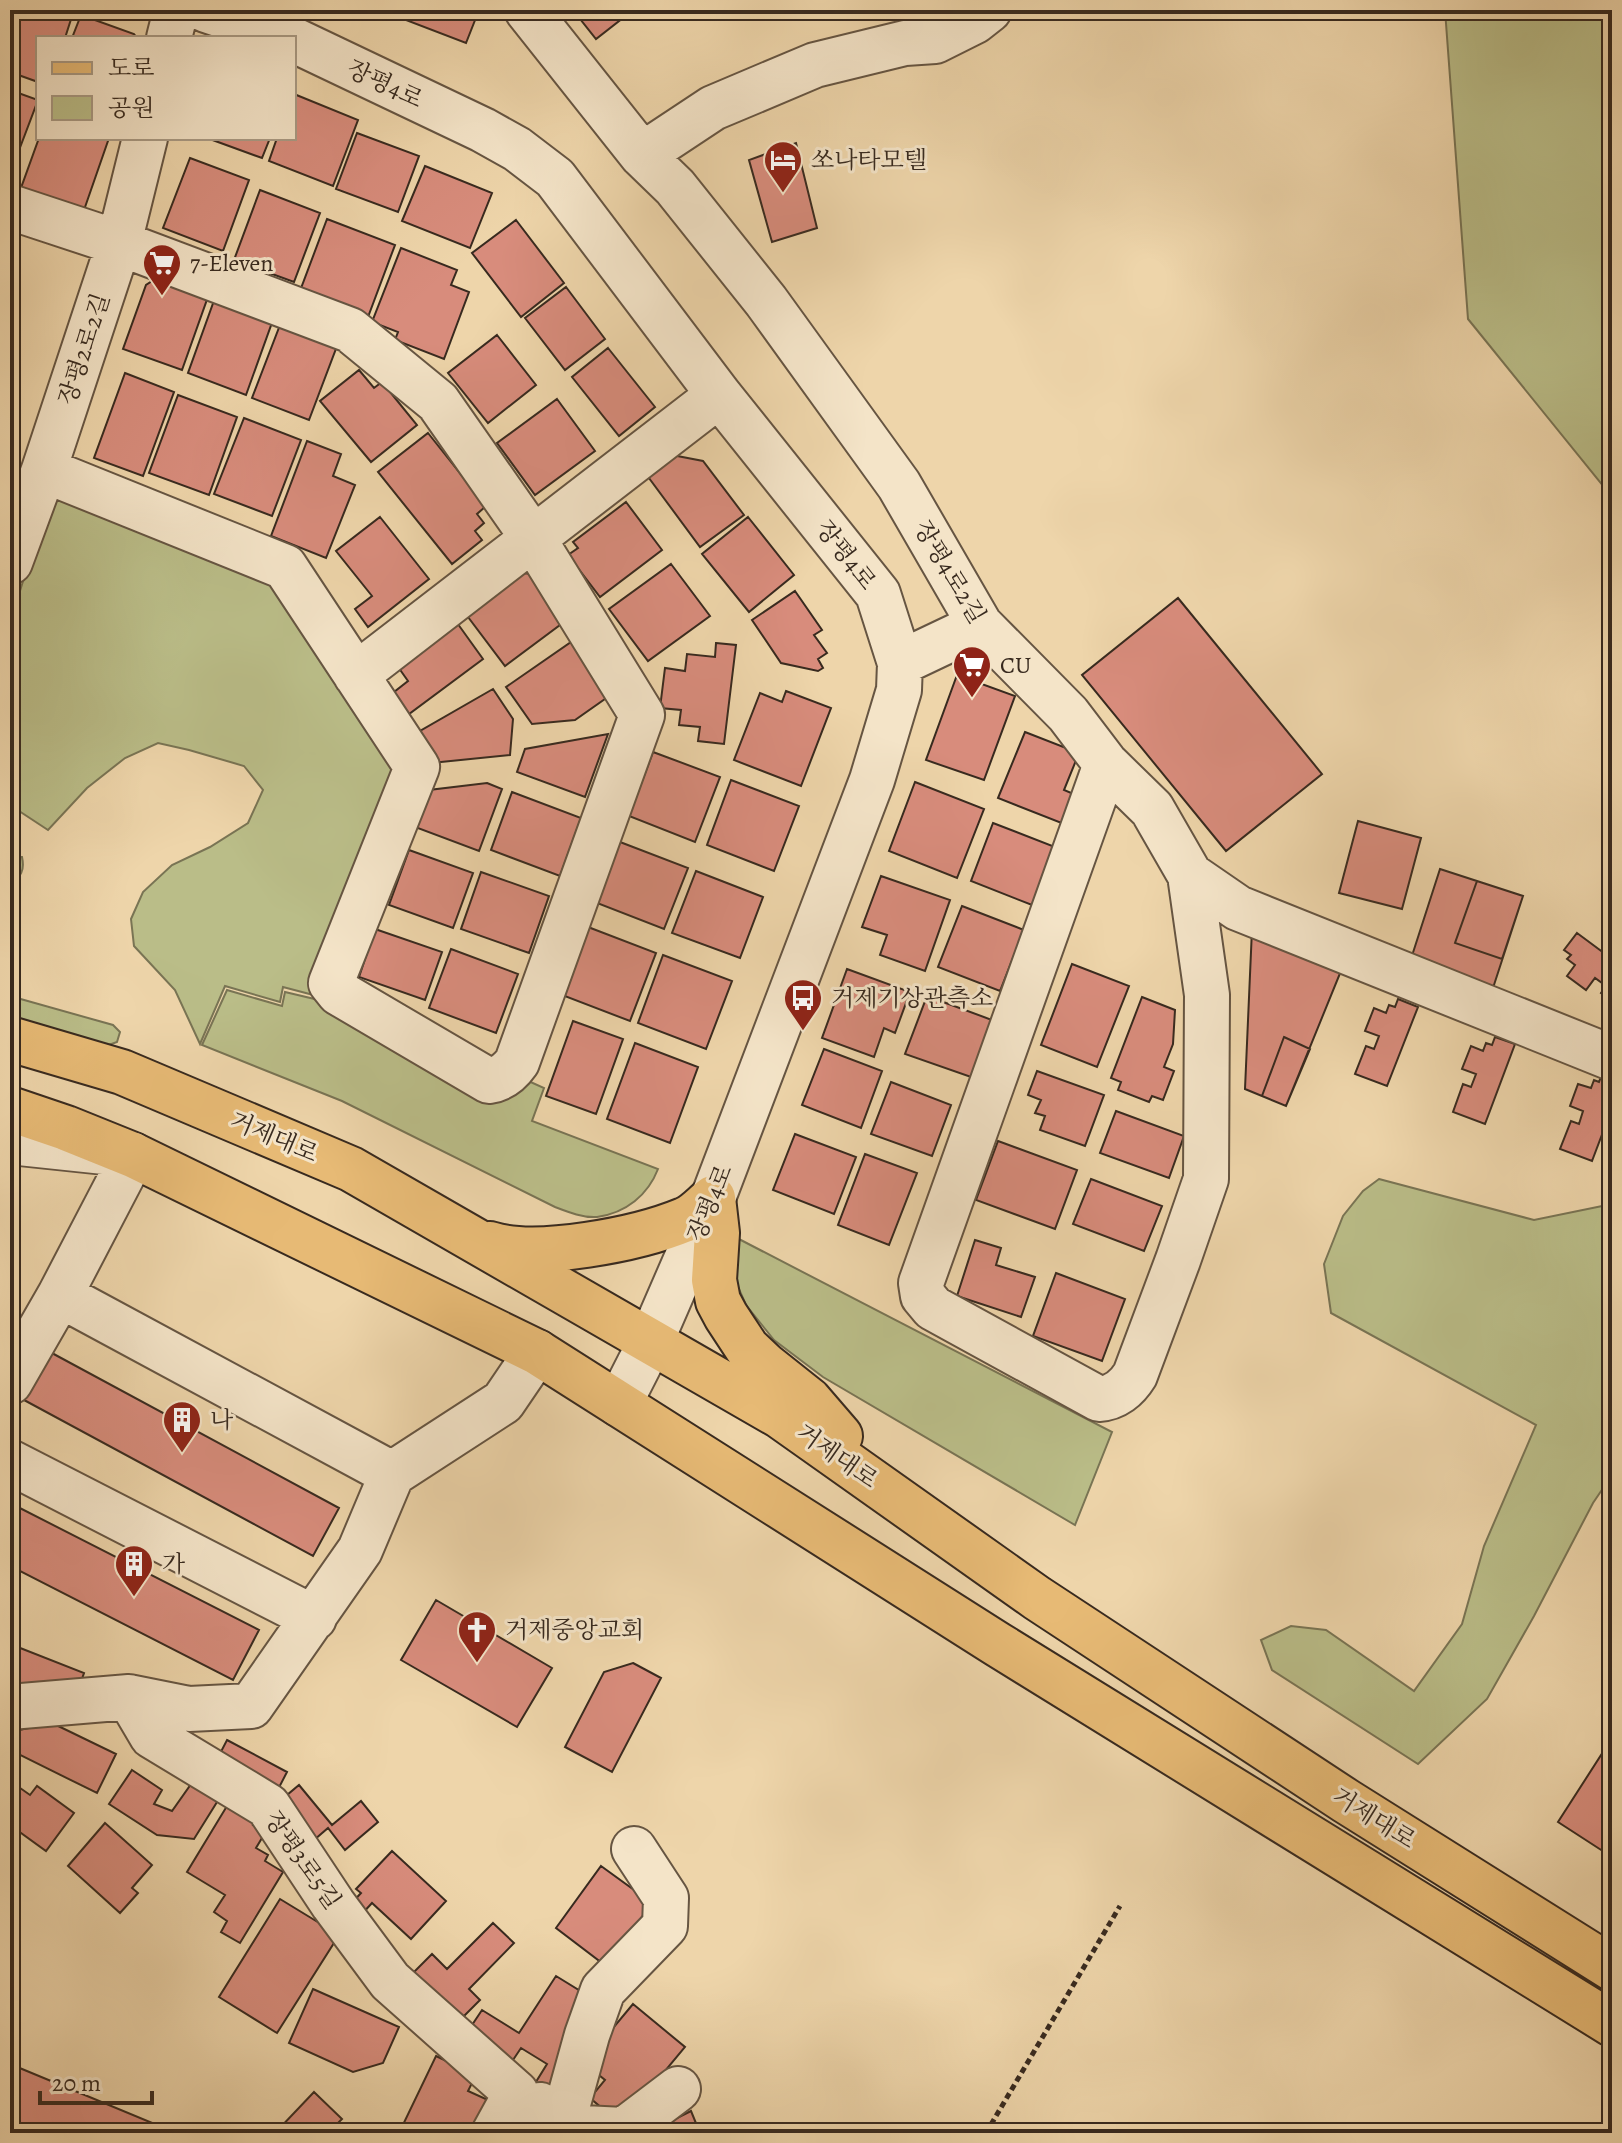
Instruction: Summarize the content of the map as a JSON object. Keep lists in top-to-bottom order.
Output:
{
  "streets": {
    "main road": ["거제대로"],
    "street": [
      "장평4로",
      "장평2로2길",
      "장평4로2길",
      "장평3로5길"
    ]
  },
  "crossings": [
    ["장평4로", "거제대로"]
  ],
  "places": {
    "hotel": ["쏘나타모텔"],
    "supermarket": ["7-Eleven", "CU"],
    "bus stop": ["거제기상관측소"],
    "building": ["나", "가"],
    "church": ["거제중앙교회"]
  },
  "legend": ["도로", "공원"],
  "scale_bar": "20 m"
}
